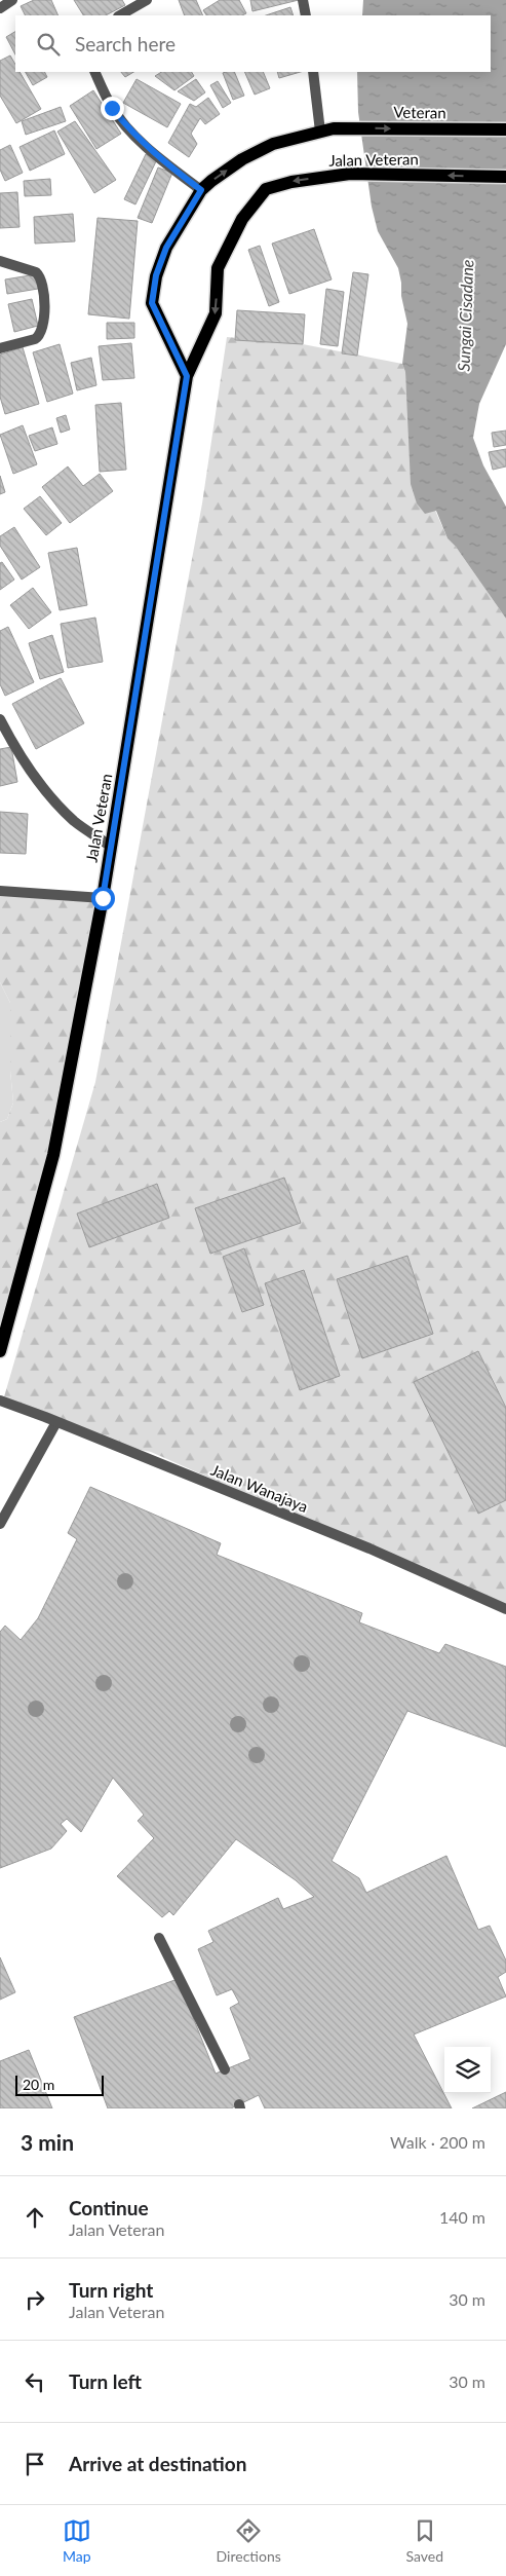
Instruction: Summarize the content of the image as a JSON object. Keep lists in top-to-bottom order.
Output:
{
  "streets": {
    "main road": ["Veteran", "Jalan Veteran"],
    "street": ["Jalan Wanajaya"]
  },
  "crossings": [
    ["Veteran", "Jalan Veteran"]
  ],
  "one_way": ["Veteran"],
  "water": ["Sungai Cisadane"],
  "scale_bar": "20 m",
  "page": {
    "search": "Search here",
    "scale": "20 m",
    "heading": ["3 min", "Walk · 200 m"],
    "list": [
      ["Continue", "Jalan Veteran", "140 m"],
      ["Turn right", "Jalan Veteran", "30 m"],
      ["Turn left", "30 m"],
      "Arrive at destination"
    ],
    "nav": ["Map", "Directions", "Saved"]
  }
}
